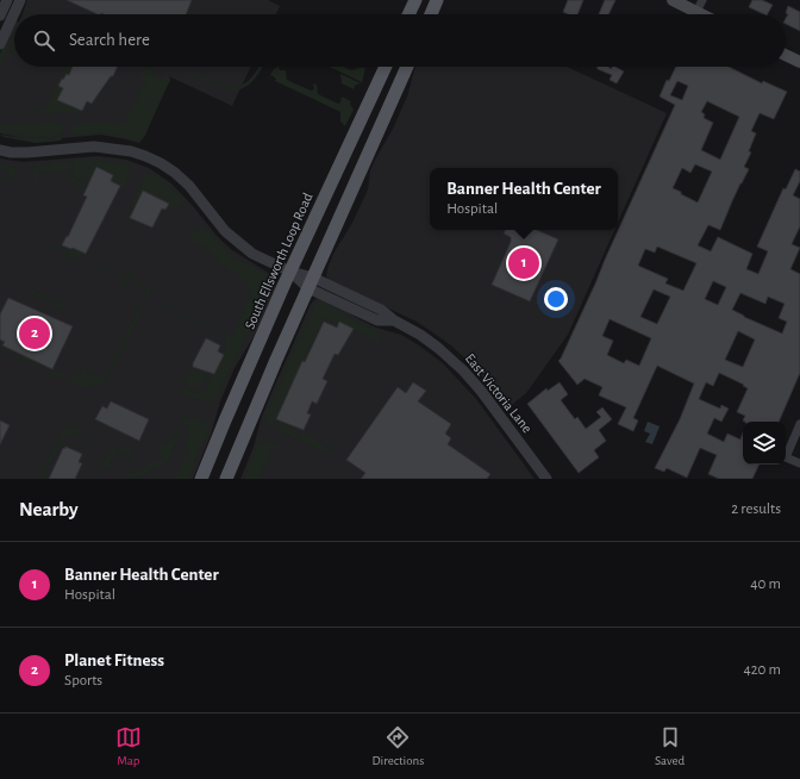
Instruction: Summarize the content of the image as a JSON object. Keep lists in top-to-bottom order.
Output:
{
  "streets": {
    "main road": ["South Ellsworth Loop Road"],
    "street": ["East Victoria Lane"]
  },
  "crossings": [
    ["South Ellsworth Loop Road", "East Victoria Lane"]
  ],
  "page": {
    "search": "Search here",
    "popup": ["Banner Health Center", "Hospital"],
    "pins": ["1", "2"],
    "heading": ["Nearby", "2 results"],
    "list": [
      {
        "mark": "1",
        "name": "Banner Health Center",
        "note": "Hospital",
        "value": "40 m"
      },
      {
        "mark": "2",
        "name": "Planet Fitness",
        "note": "Sports",
        "value": "420 m"
      }
    ],
    "nav": ["Map", "Directions", "Saved"]
  }
}
